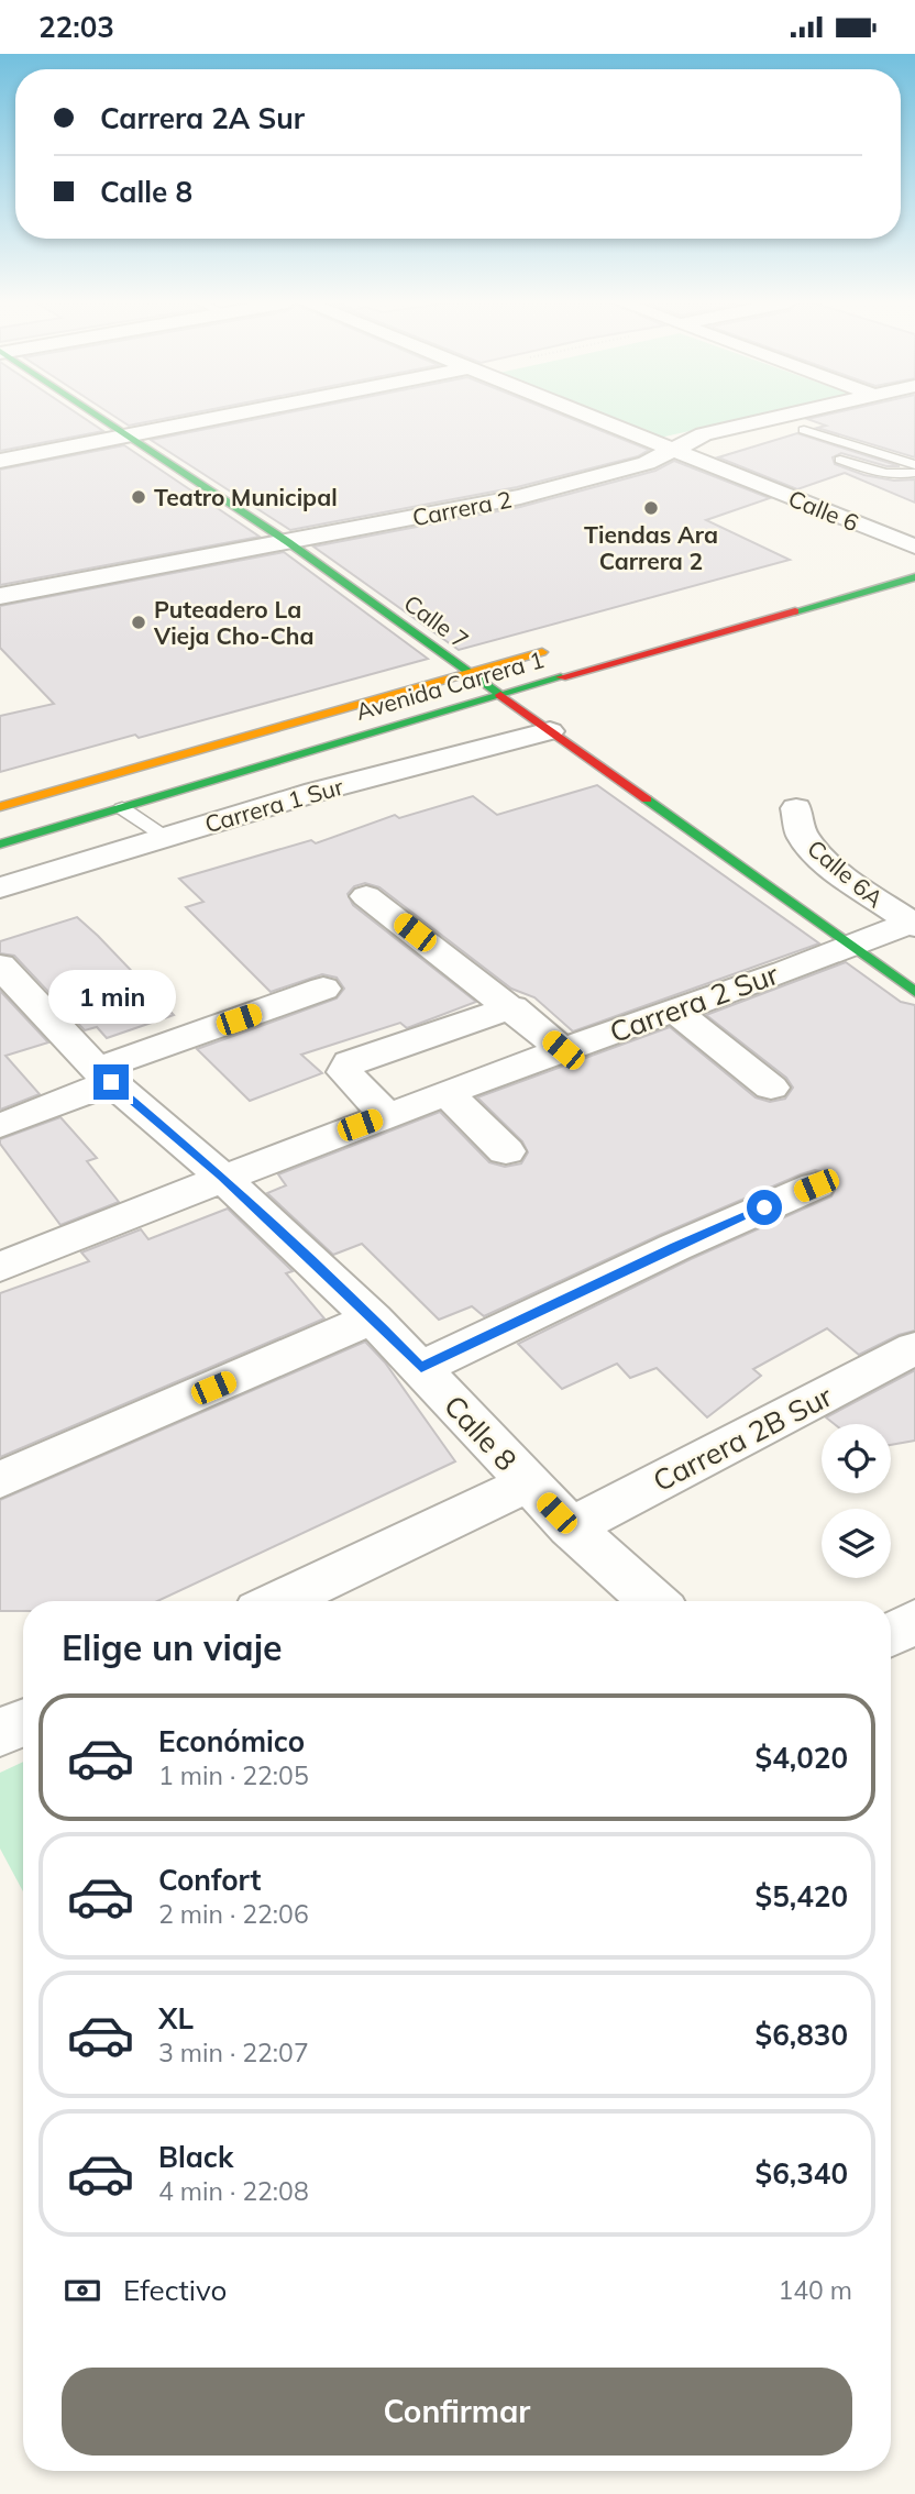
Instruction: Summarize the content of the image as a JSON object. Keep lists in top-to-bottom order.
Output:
{
  "streets": {
    "street": [
      "Carrera 2",
      "Calle 6",
      "Calle 7",
      "Avenida Carrera 1",
      "Carrera 1 Sur",
      "Calle 6A",
      "Carrera 2 Sur",
      "Calle 8",
      "Carrera 2B Sur"
    ]
  },
  "crossings": [
    ["Carrera 2", "Calle 6"],
    ["Carrera 2", "Calle 7"],
    ["Calle 7", "Avenida Carrera 1"],
    ["Calle 7", "Carrera 1 Sur"],
    ["Calle 7", "Carrera 2 Sur"],
    ["Calle 6A", "Carrera 2 Sur"],
    ["Carrera 2 Sur", "Calle 8"],
    ["Calle 8", "Carrera 2B Sur"]
  ],
  "places": ["Teatro Municipal", "Tiendas Ara Carrera 2", "Puteadero La Vieja Cho-Cha"],
  "page": {
    "status": "22:03",
    "banner": ["Carrera 2A Sur", "Calle 8"],
    "bubble": "1 min",
    "heading": "Elige un viaje",
    "list": [
      {
        "name": "Económico",
        "note": "1 min · 22:05",
        "value": "$4,020"
      },
      {
        "name": "Confort",
        "note": "2 min · 22:06",
        "value": "$5,420"
      },
      {
        "name": "XL",
        "note": "3 min · 22:07",
        "value": "$6,830"
      },
      {
        "name": "Black",
        "note": "4 min · 22:08",
        "value": "$6,340"
      }
    ],
    "pay": ["Efectivo", "140 m"],
    "buttons": "Confirmar"
  }
}
